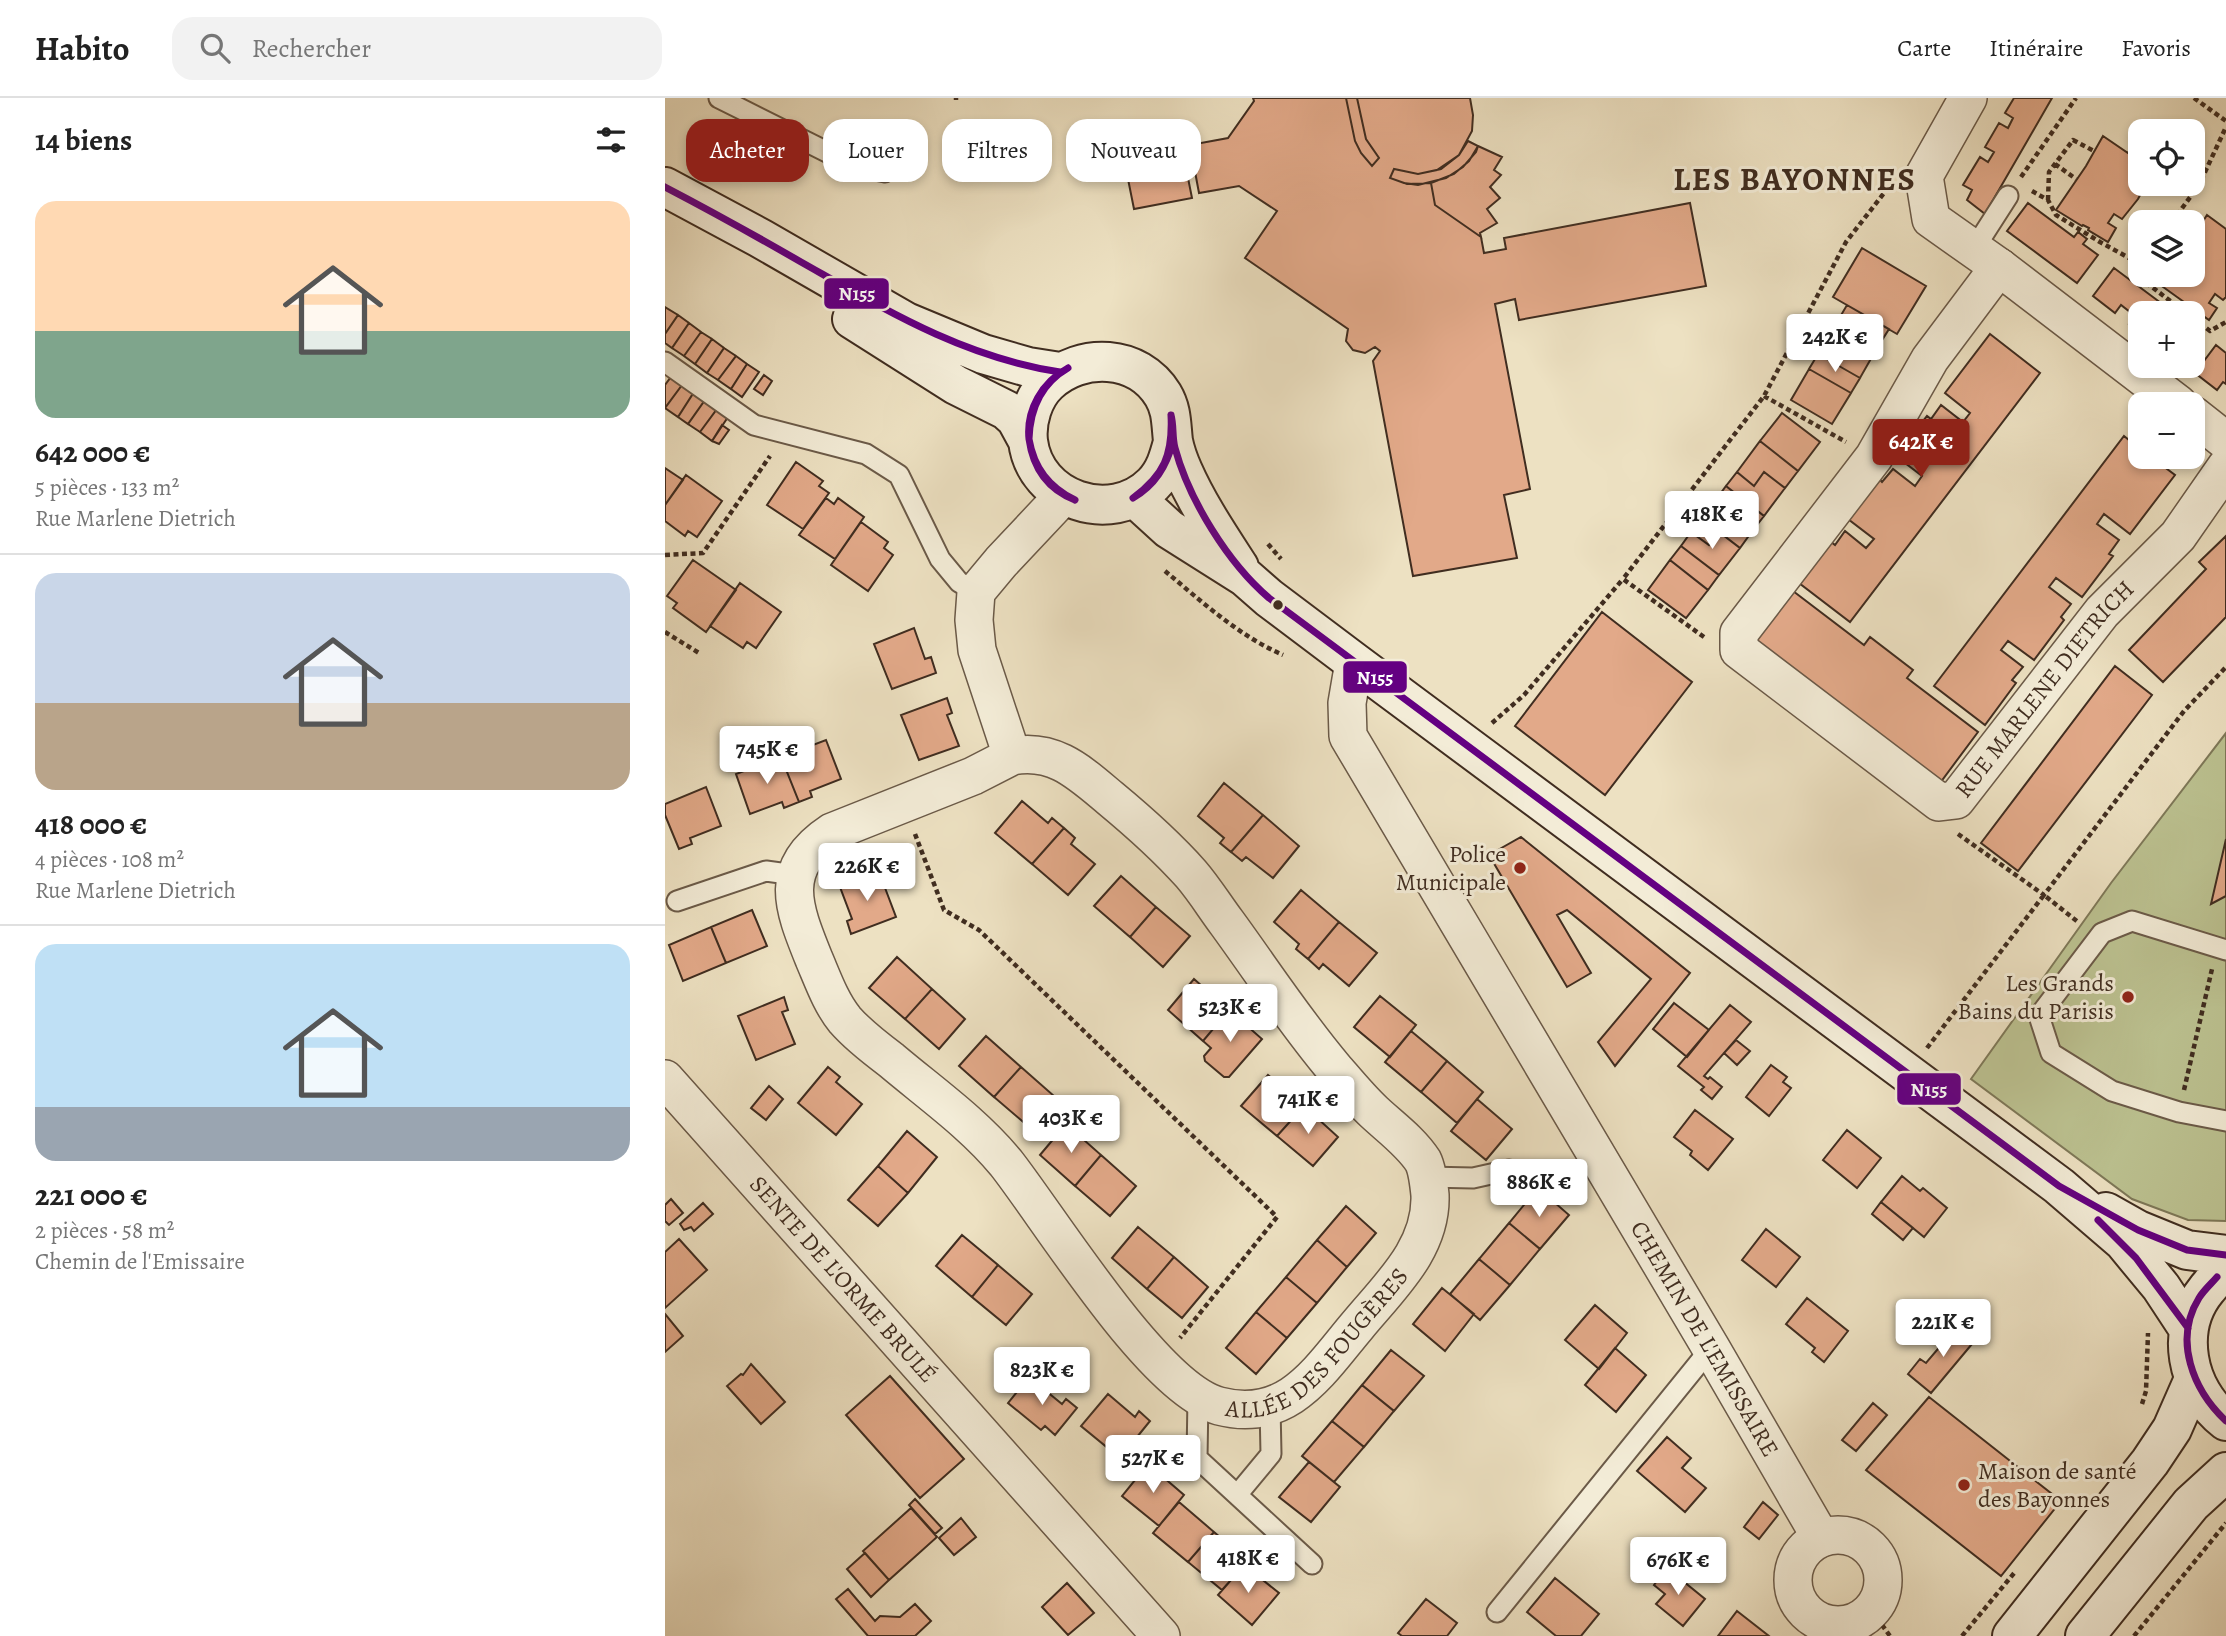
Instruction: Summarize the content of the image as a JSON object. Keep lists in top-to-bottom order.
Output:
{
  "streets": {
    "street": [
      "RUE MARLENE DIETRICH",
      "SENTE DE L'ORME BRULÉ",
      "ALLÉE DES FOUGÈRES",
      "CHEMIN DE L'EMISSAIRE"
    ]
  },
  "districts": ["LES BAYONNES"],
  "places": ["Police Municipale", "Les Grands Bains du Parisis", "Maison de santé des Bayonnes"],
  "lines": ["transit line N155"],
  "page": {
    "header": "Habito",
    "search": "Rechercher",
    "nav": ["Carte", "Itinéraire", "Favoris"],
    "heading": "14 biens",
    "map_buttons": ["+", "−"],
    "chip": [
      "Acheter",
      "Louer",
      "Filtres",
      "Nouveau"
    ],
    "list": [
      {
        "name": "642 000 €",
        "note": "5 pièces · 133 m² · Rue Marlene Dietrich"
      },
      {
        "name": "418 000 €",
        "note": "4 pièces · 108 m² · Rue Marlene Dietrich"
      },
      {
        "name": "221 000 €",
        "note": "2 pièces · 58 m² · Chemin de l'Emissaire"
      }
    ],
    "price": [
      "242K €",
      "642K €",
      "418K €",
      "745K €",
      "226K €",
      "523K €",
      "741K €",
      "403K €",
      "886K €",
      "221K €",
      "823K €",
      "527K €",
      "418K €",
      "676K €"
    ]
  }
}
